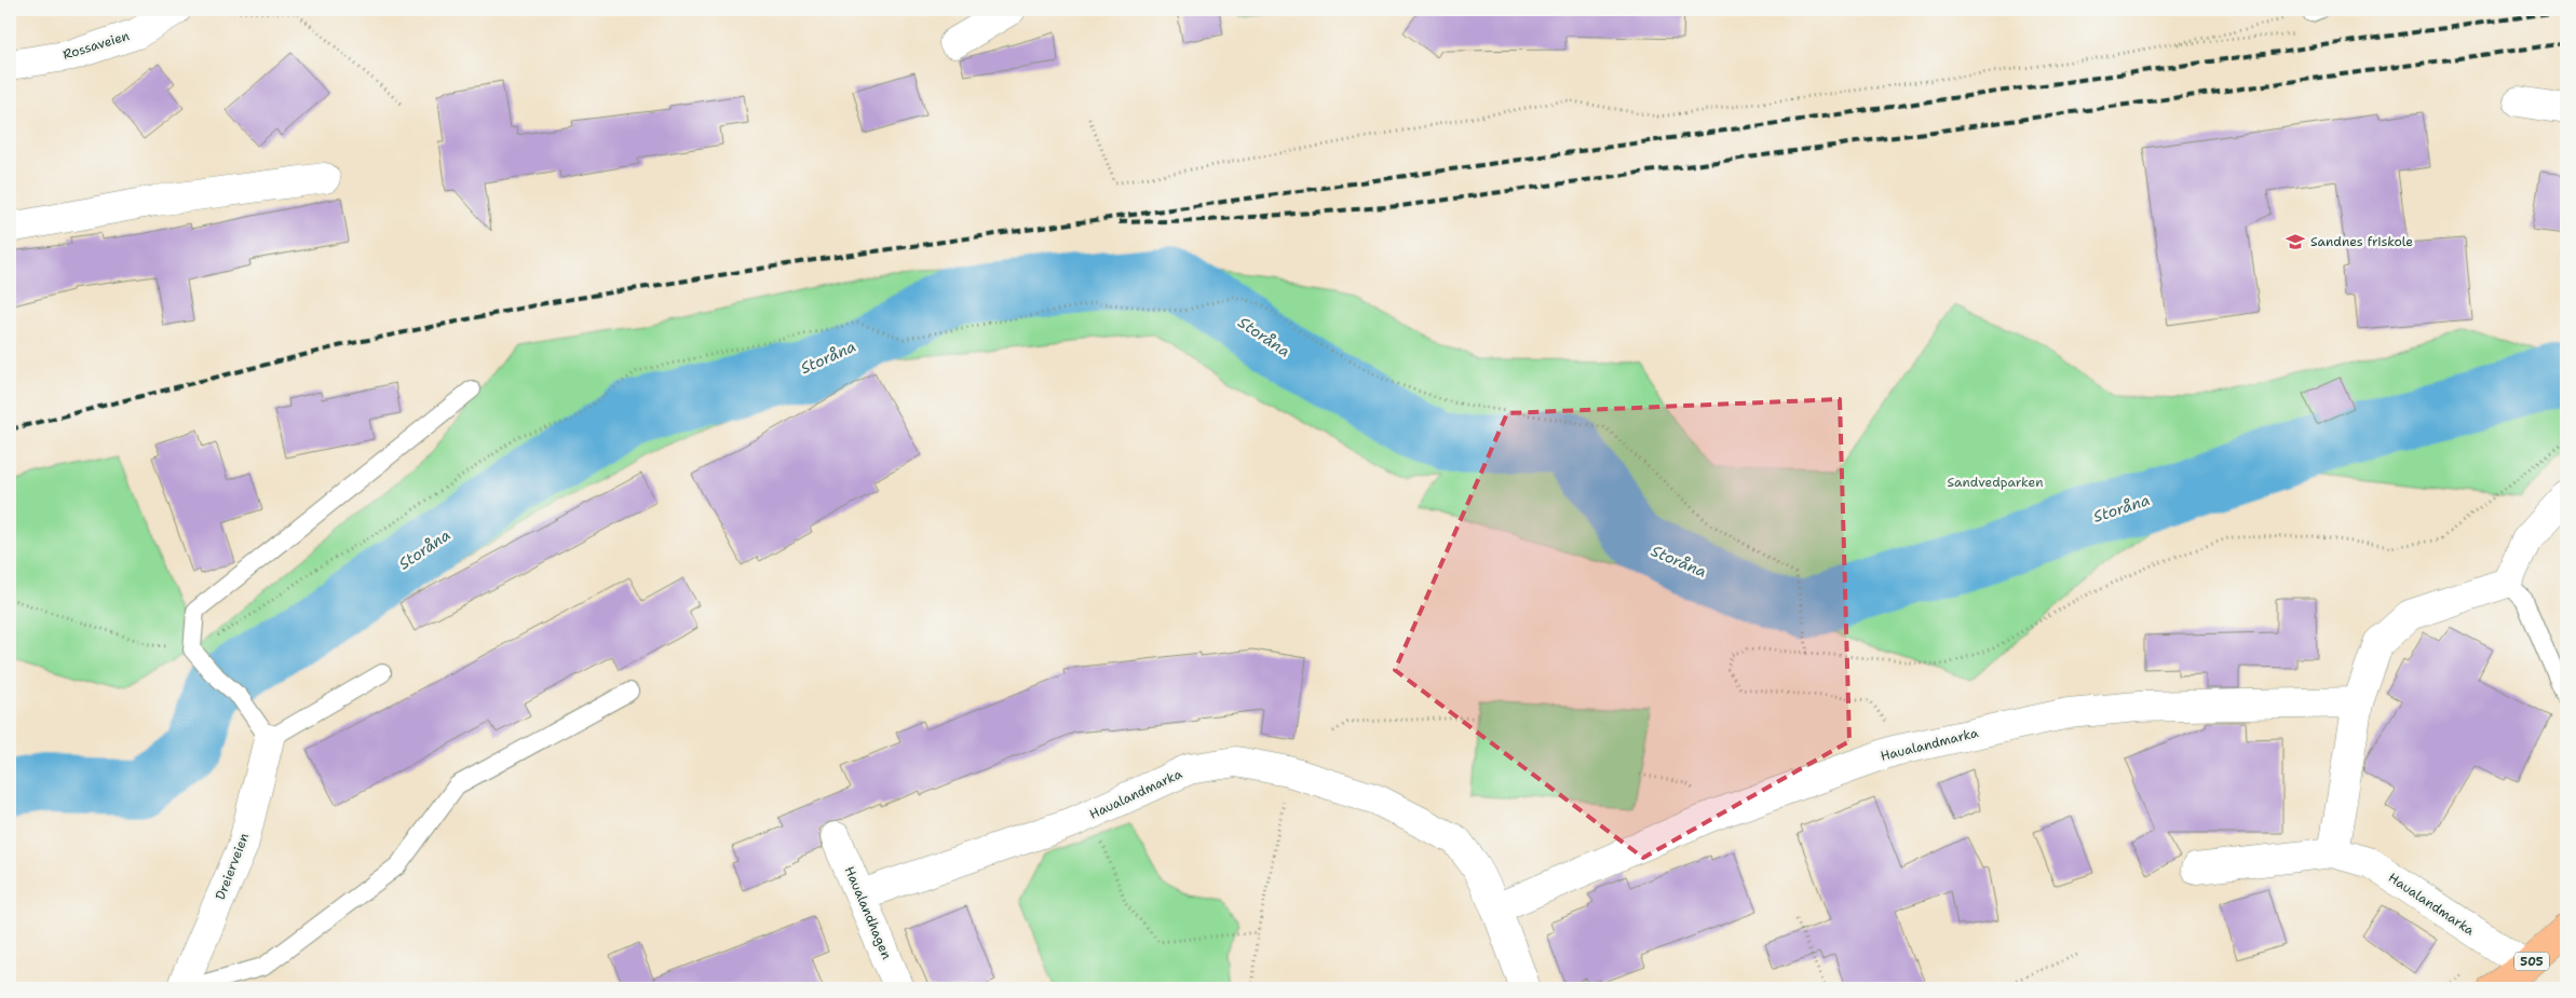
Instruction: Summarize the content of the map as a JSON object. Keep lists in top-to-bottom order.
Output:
{
  "streets": {
    "main road": ["505"],
    "street": [
      "Rossaveien",
      "Haualandmarka",
      "Dreierveien",
      "Haualandhagen"
    ]
  },
  "crossings": [
    ["Haualandmarka", "Haualandhagen"],
    ["Haualandmarka", "505"]
  ],
  "water": ["Storåna"],
  "parks": ["Sandvedparken"],
  "places": {
    "school or university": ["Sandnes friskole"]
  }
}
